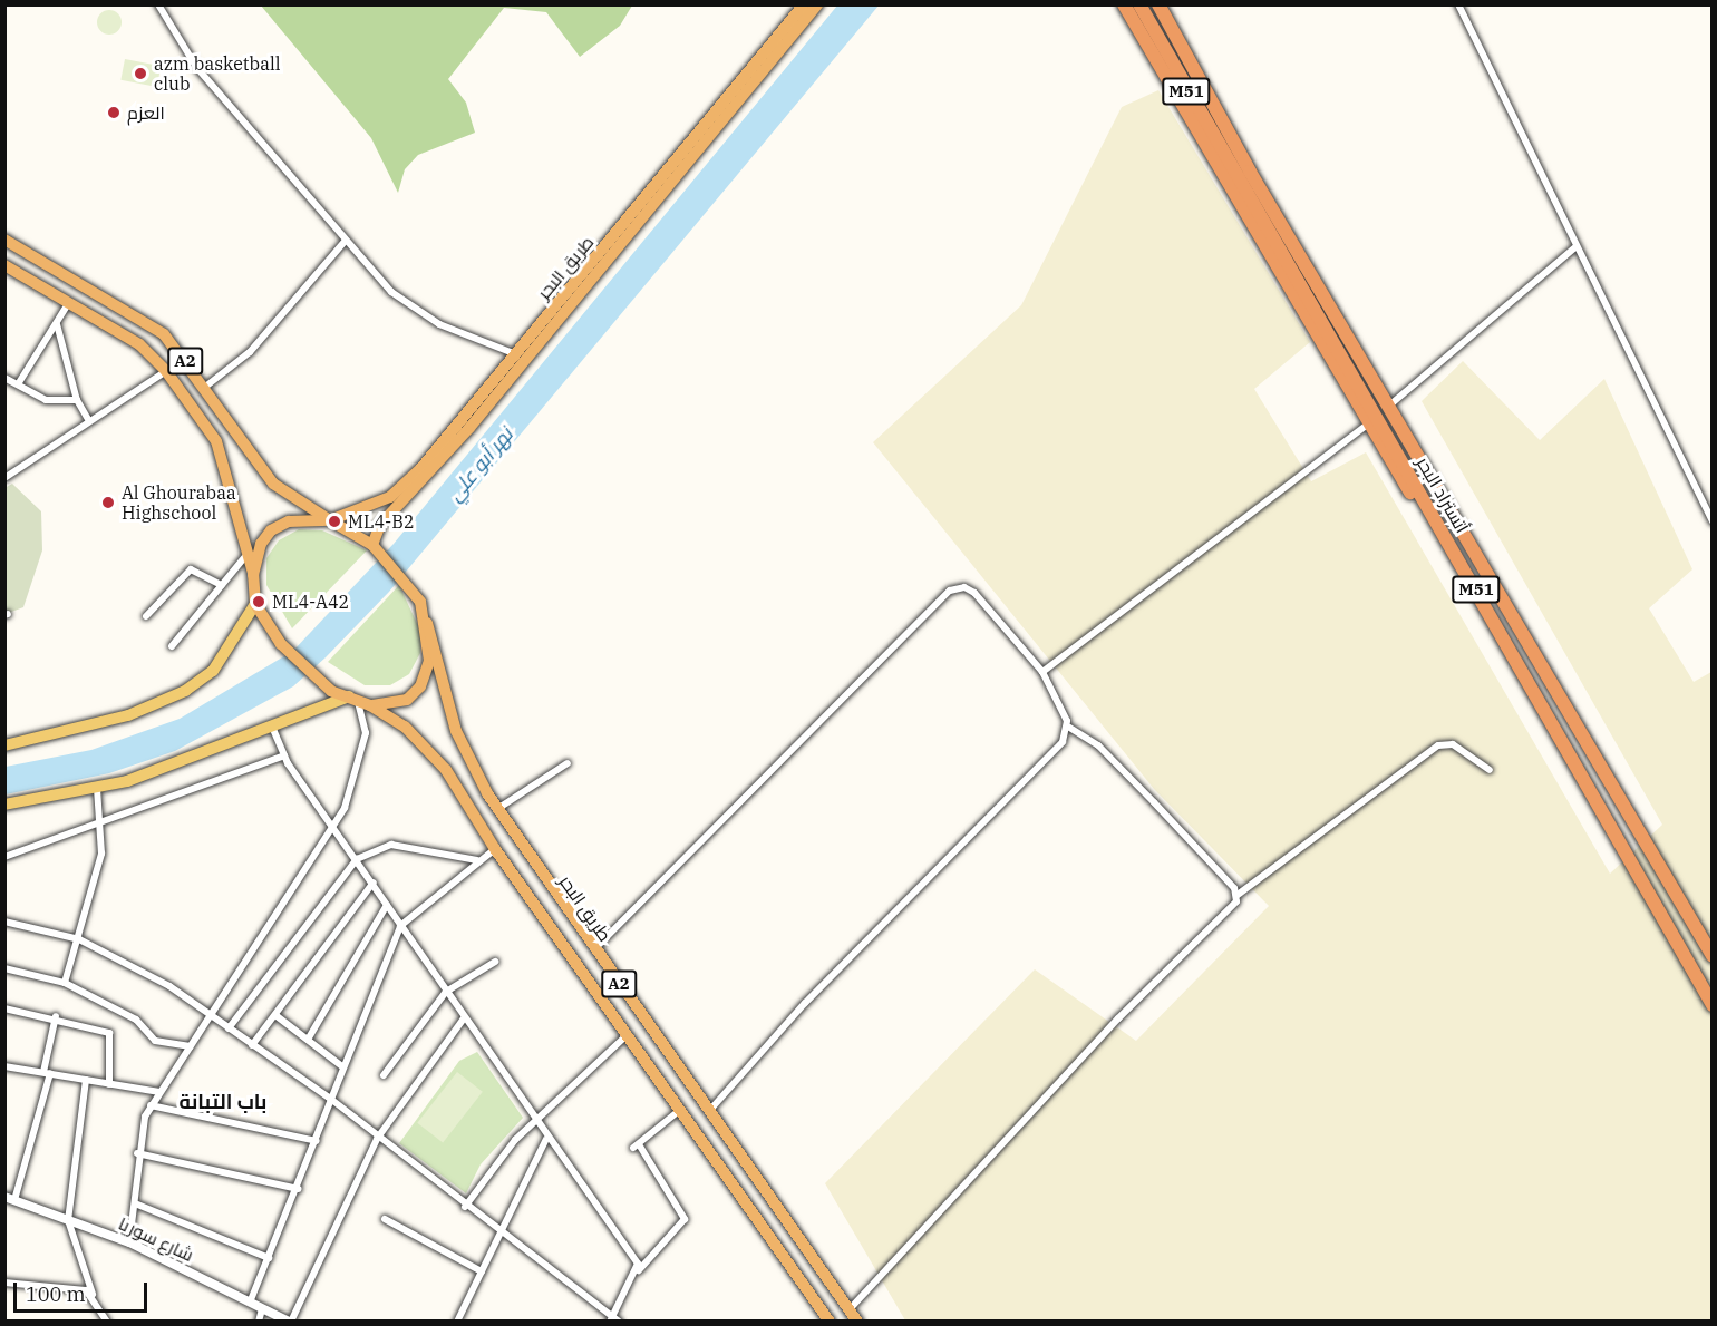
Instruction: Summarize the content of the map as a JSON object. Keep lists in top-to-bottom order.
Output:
{
  "streets": {
    "highway": [
      "M51",
      "طريق البحر",
      "A2",
      "أتستراد البحر"
    ],
    "street": ["شارع سوريا"]
  },
  "crossings": [
    ["طريق البحر", "A2"]
  ],
  "districts": ["باب التبانة"],
  "water": ["نهر أبو علي"],
  "places": [
    "azm basketball club",
    "العزم",
    "Al Ghourabaa Highschool",
    "ML4-B2",
    "ML4-A42"
  ],
  "scale_bar": "100 m"
}
